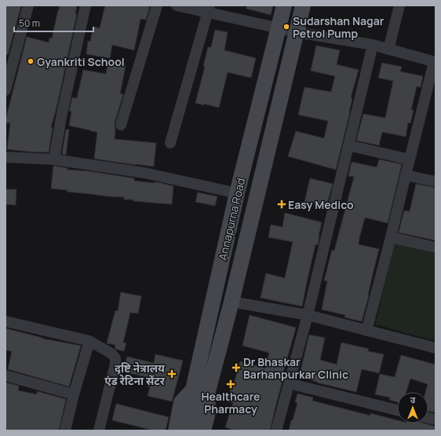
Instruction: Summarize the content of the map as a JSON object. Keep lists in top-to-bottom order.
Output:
{
  "streets": {
    "main road": ["Annapurna Road"]
  },
  "places": {
    "other": ["Sudarshan Nagar Petrol Pump", "Gyankriti School"],
    "health": [
      "Easy Medico",
      "Dr Bhaskar Barhanpurkar Clinic",
      "दृष्टि नेत्रालय एंड रेटिना सेंटर",
      "Healthcare Pharmacy"
    ]
  },
  "scale_bar": "50 m",
  "north": "top"
}
